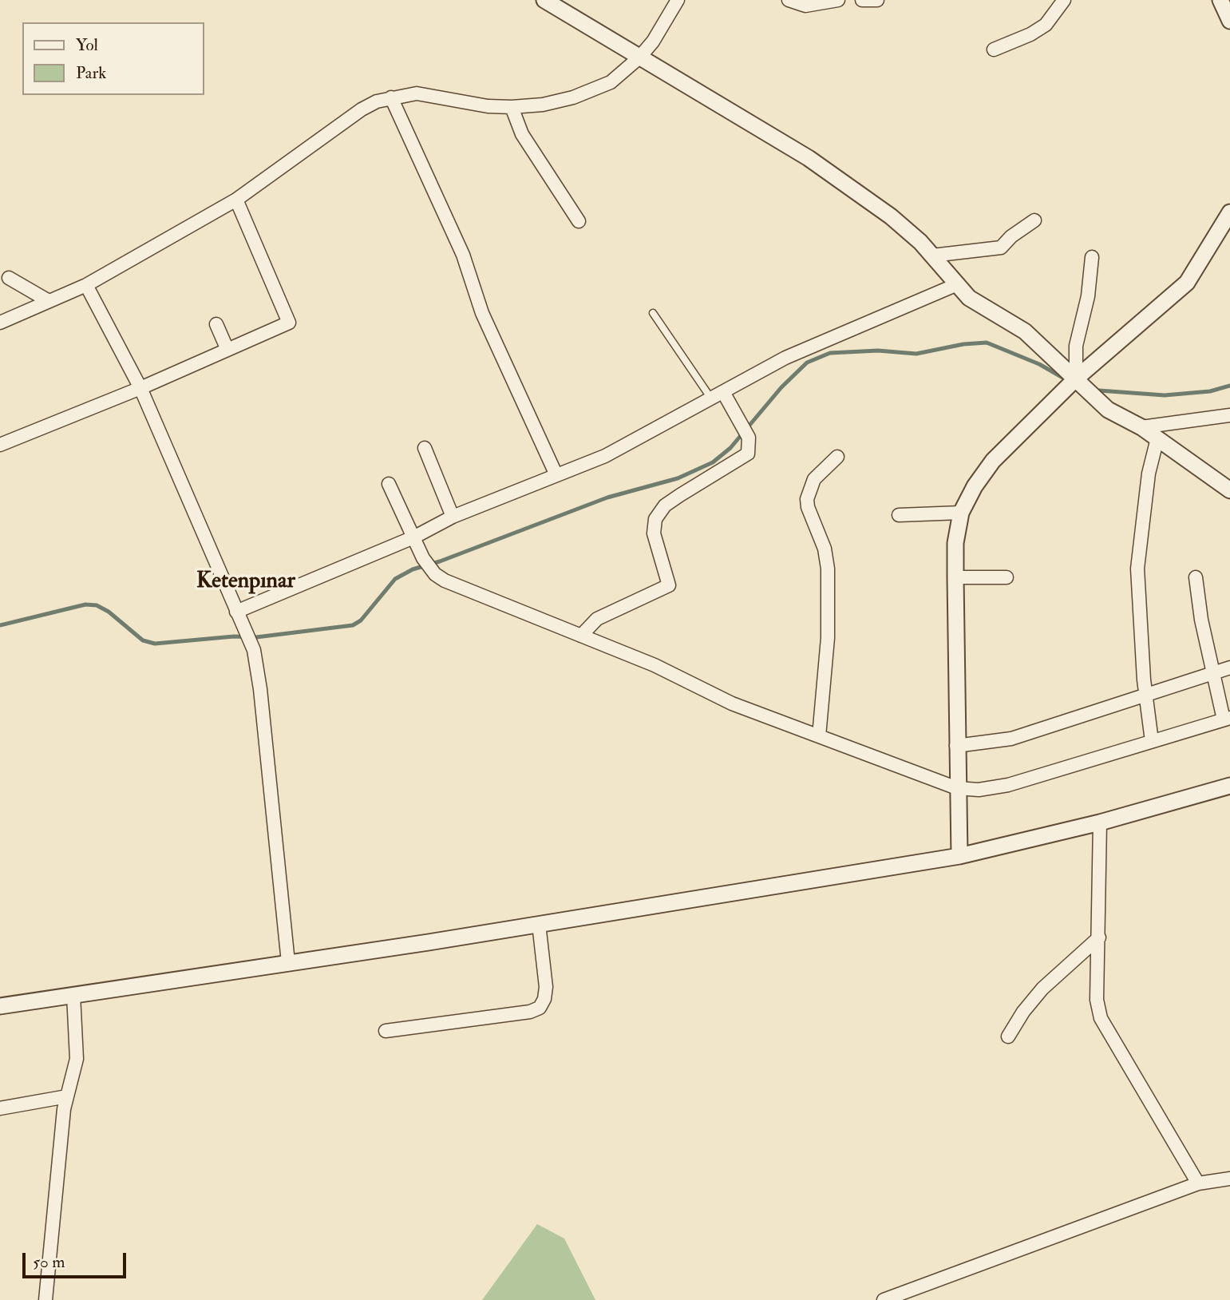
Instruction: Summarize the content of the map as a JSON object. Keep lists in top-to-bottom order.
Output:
{
  "districts": ["Ketenpınar"],
  "legend": ["Yol", "Park"],
  "scale_bar": "50 m"
}
